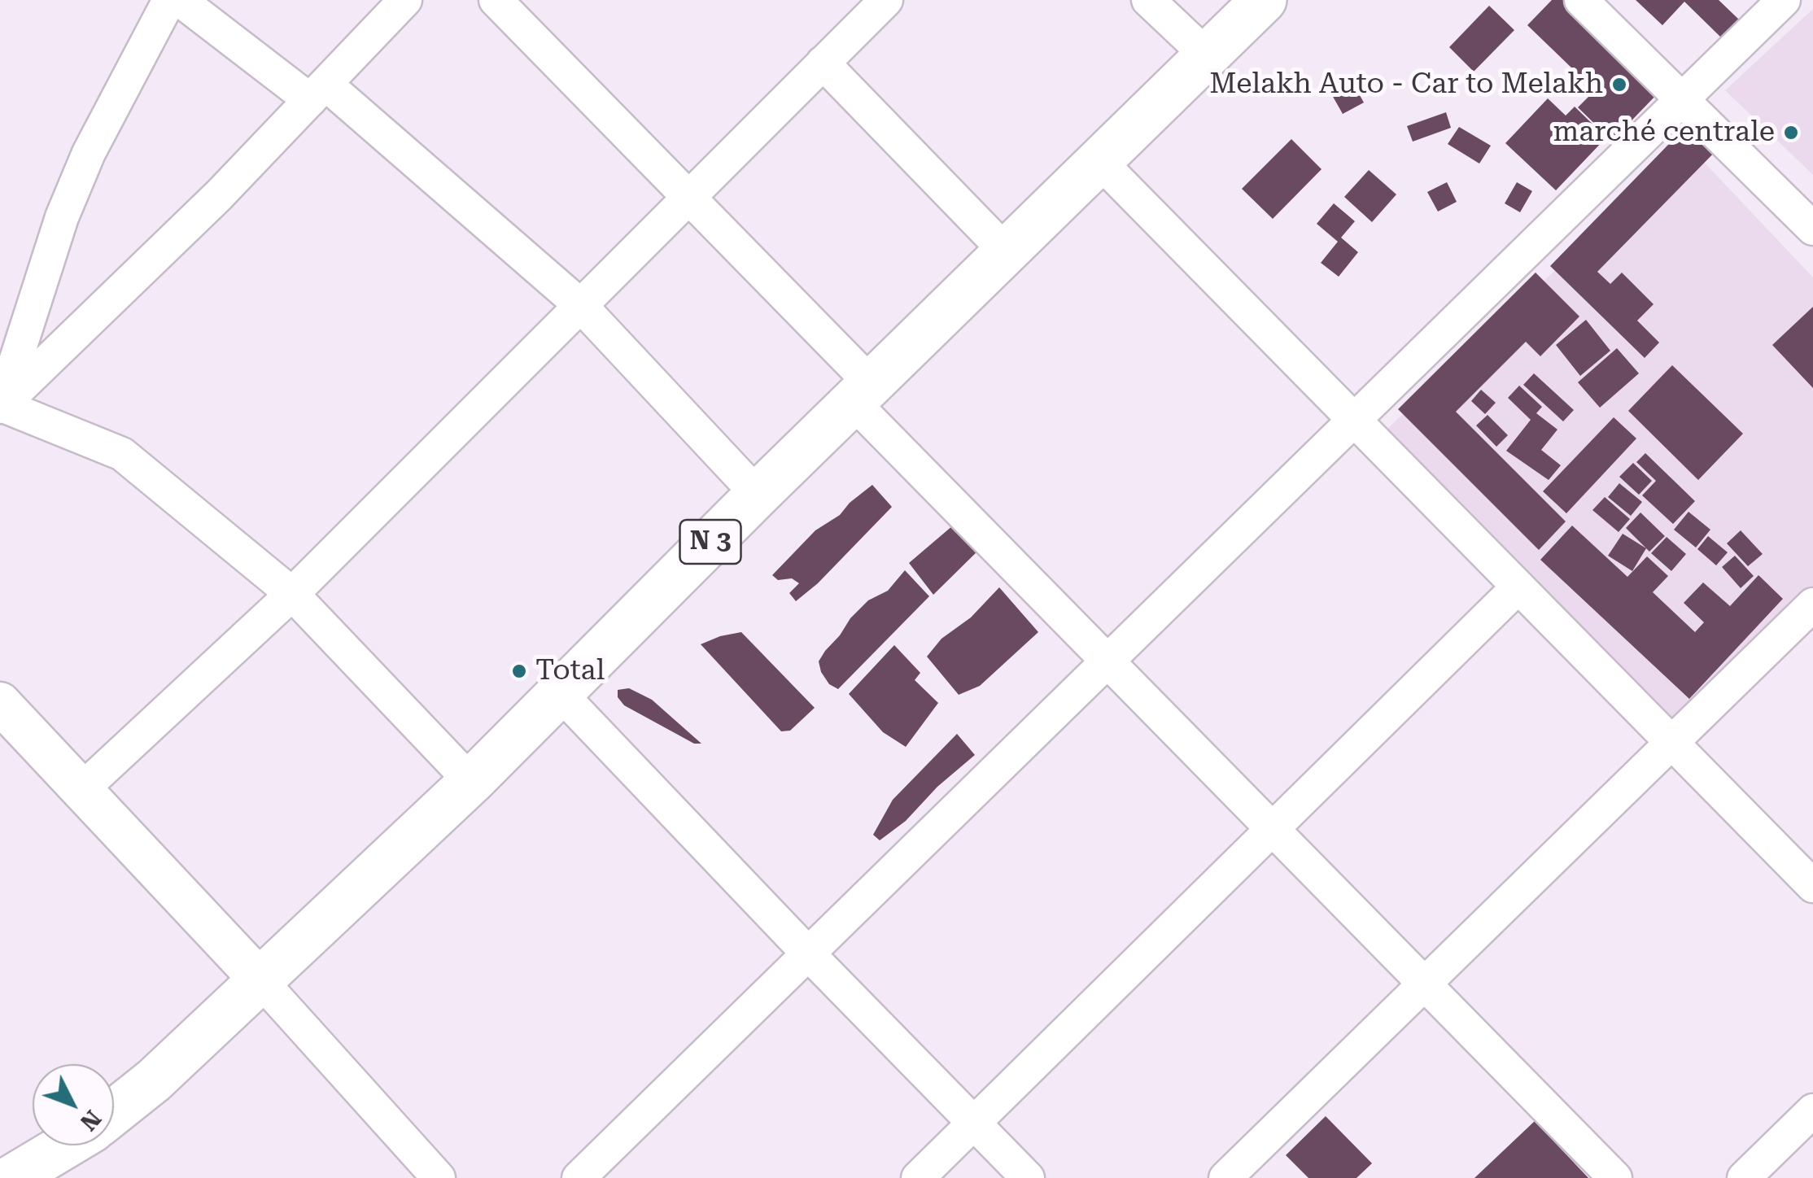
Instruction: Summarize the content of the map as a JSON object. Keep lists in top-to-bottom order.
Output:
{
  "streets": {
    "main road": ["N 3"]
  },
  "places": ["Melakh Auto - Car to Melakh", "marché centrale", "Total"],
  "north": "bottom right"
}
